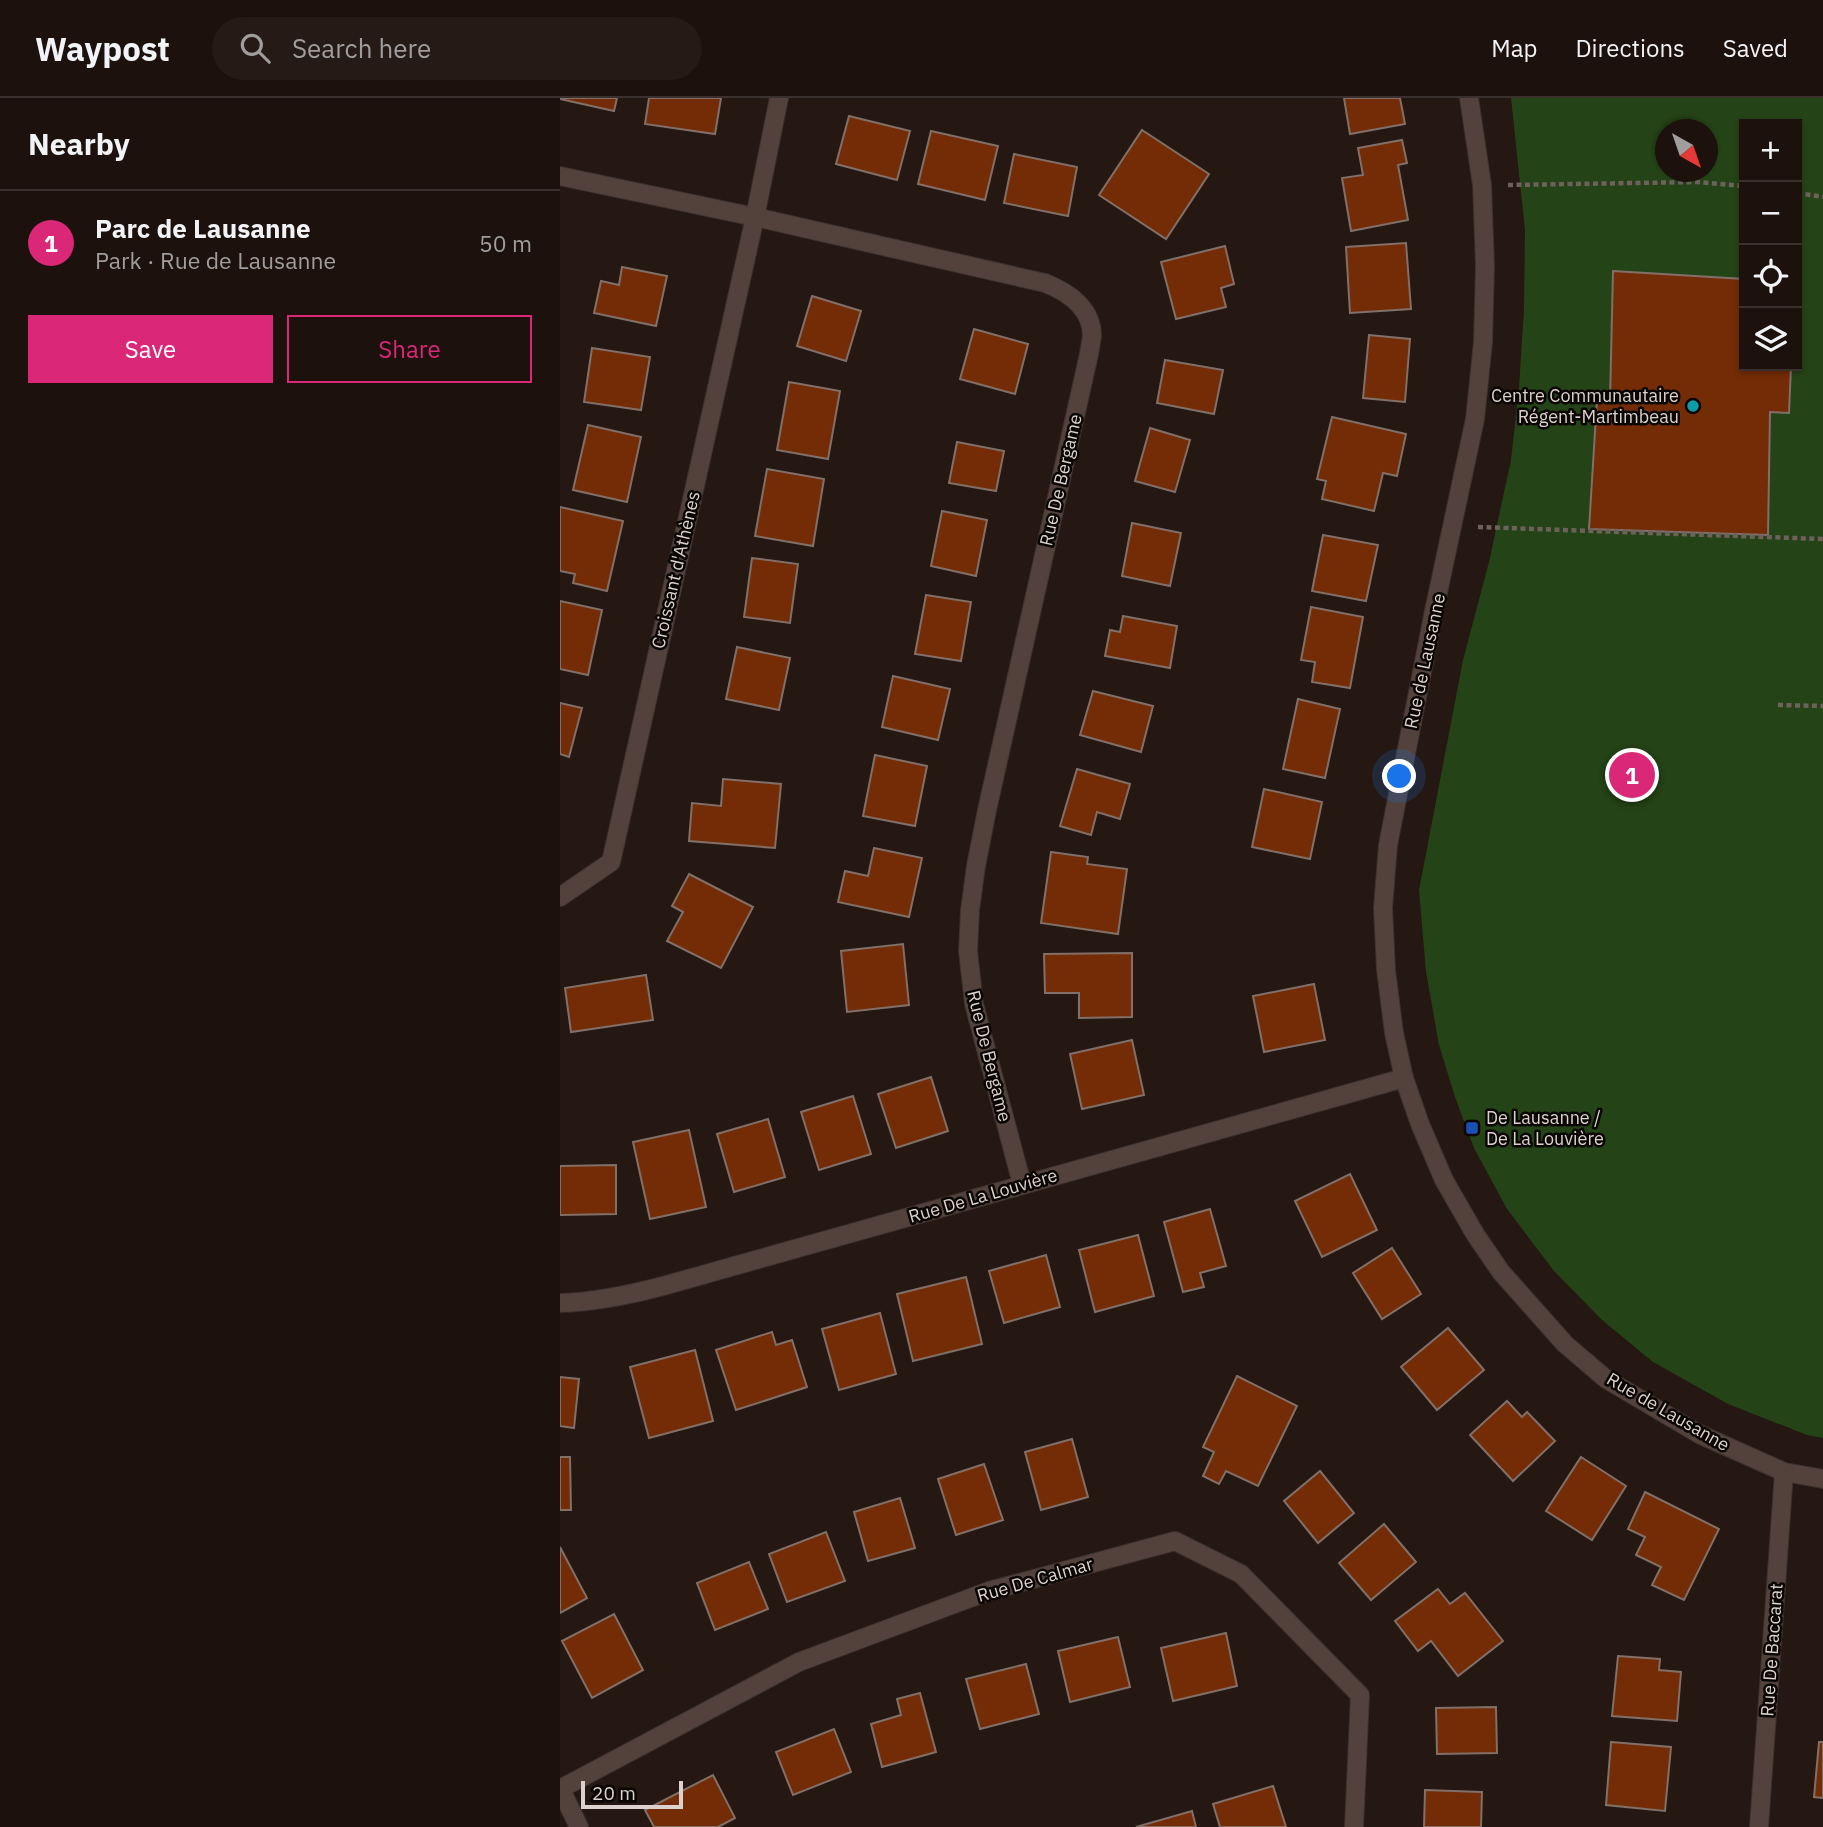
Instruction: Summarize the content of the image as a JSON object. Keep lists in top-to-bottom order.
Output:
{
  "streets": {
    "street": [
      "Rue De Bergame",
      "Croissant d'Athènes",
      "Rue de Lausanne",
      "Rue De La Louvière",
      "Rue De Calmar",
      "Rue De Baccarat"
    ]
  },
  "crossings": [
    ["Rue De Bergame", "Croissant d'Athènes"],
    ["Rue De Bergame", "Rue De La Louvière"],
    ["Rue de Lausanne", "Rue De La Louvière"],
    ["Rue de Lausanne", "Rue De Baccarat"]
  ],
  "places": {
    "other": ["Centre Communautaire Régent-Martimbeau"],
    "transit": ["De Lausanne / De La Louvière"]
  },
  "scale_bar": "20 m",
  "north": "bottom right",
  "page": {
    "header": "Waypost",
    "search": "Search here",
    "nav": ["Map", "Directions", "Saved"],
    "heading": "Nearby",
    "map_buttons": ["+", "−"],
    "list": [
      {
        "mark": "1",
        "name": "Parc de Lausanne",
        "note": "Park · Rue de Lausanne",
        "value": "50 m"
      }
    ],
    "buttons": ["Save", "Share"],
    "pins": "1",
    "scale": "20 m"
  }
}
